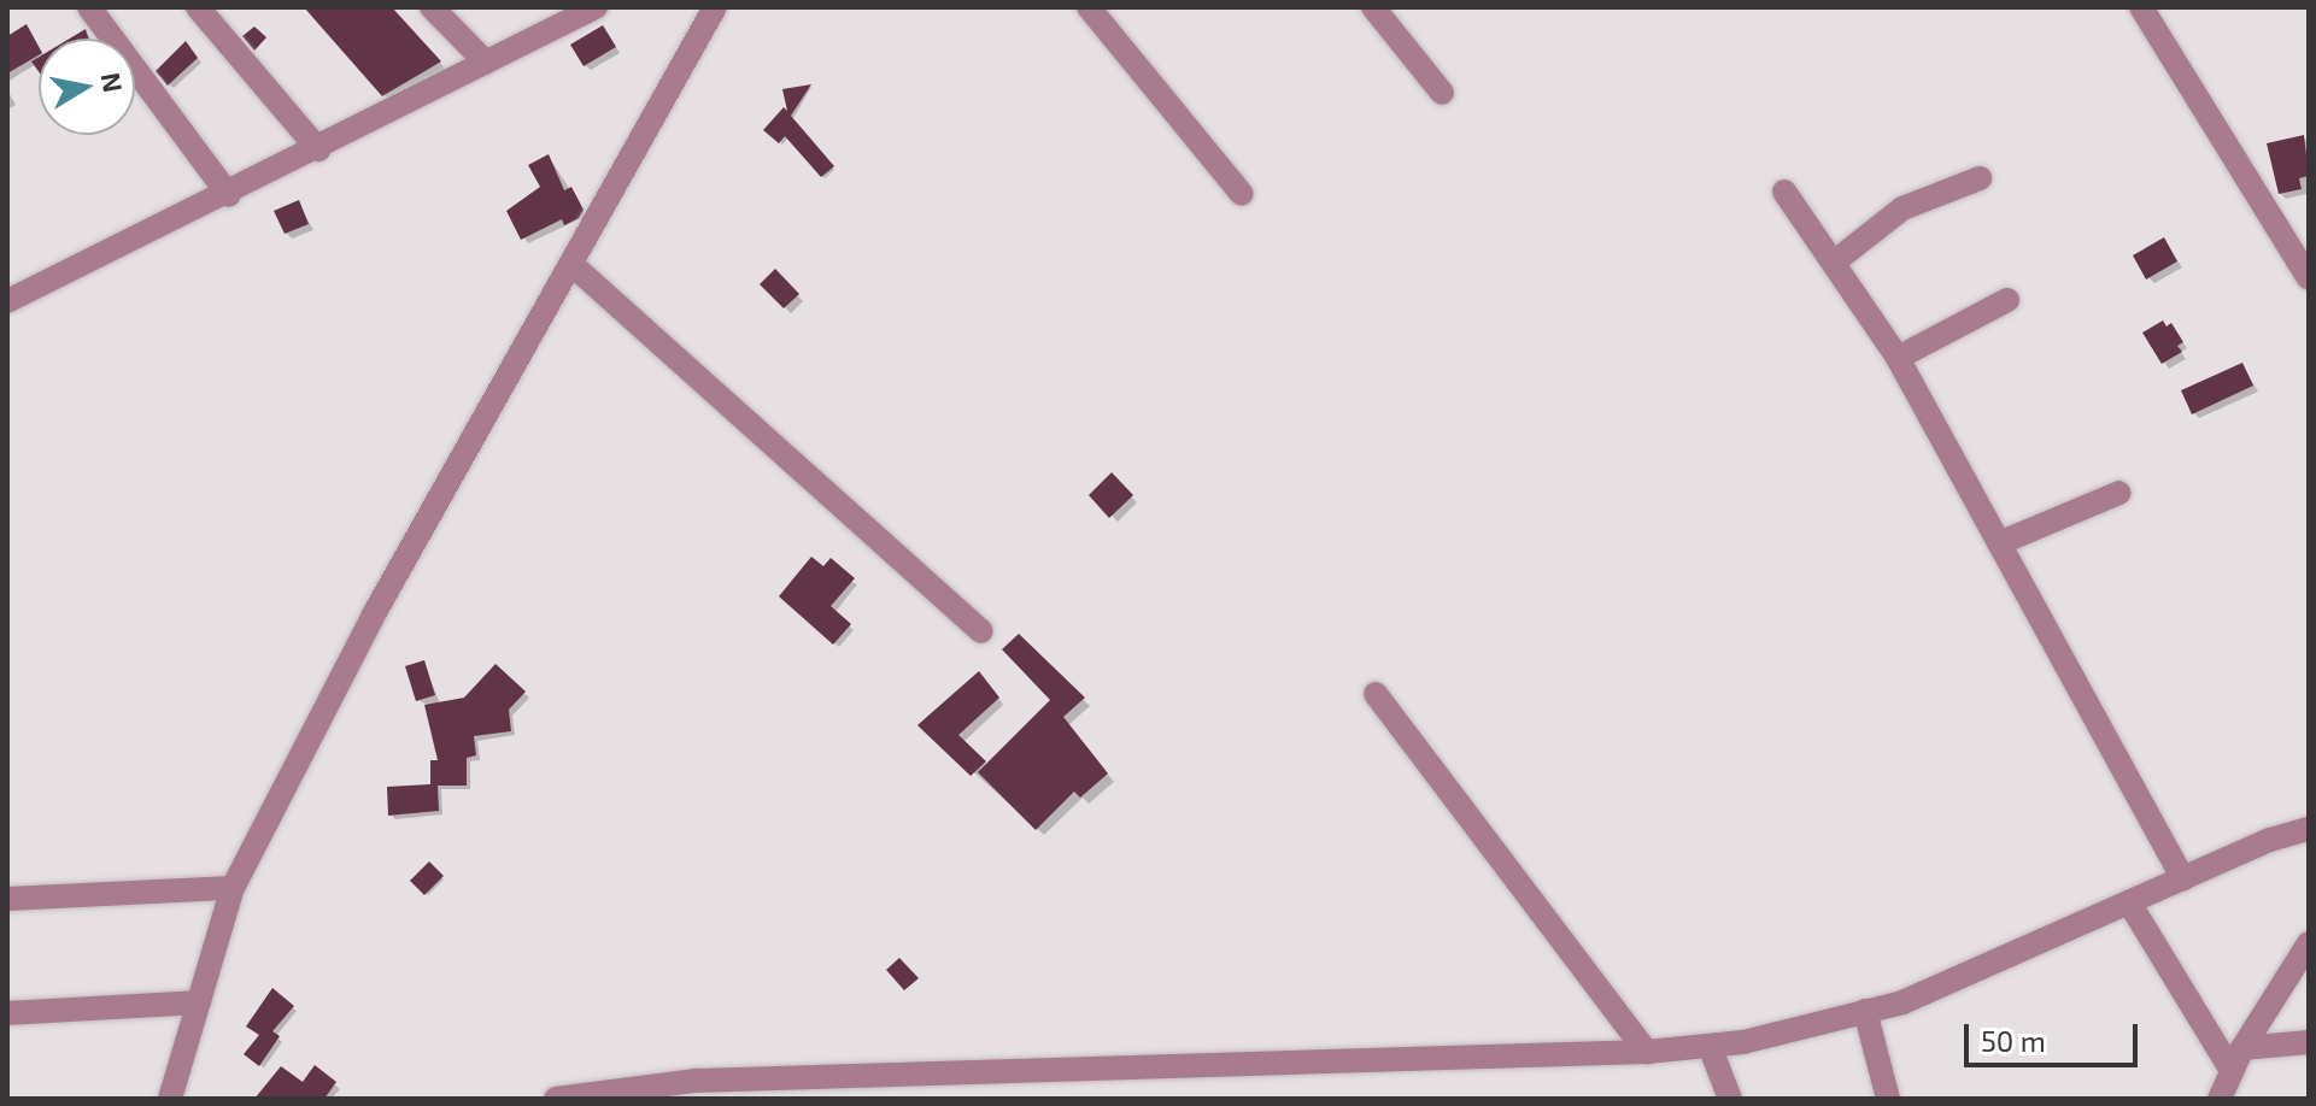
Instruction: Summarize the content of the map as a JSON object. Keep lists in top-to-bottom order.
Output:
{
  "scale_bar": "50 m",
  "north": "right"
}
